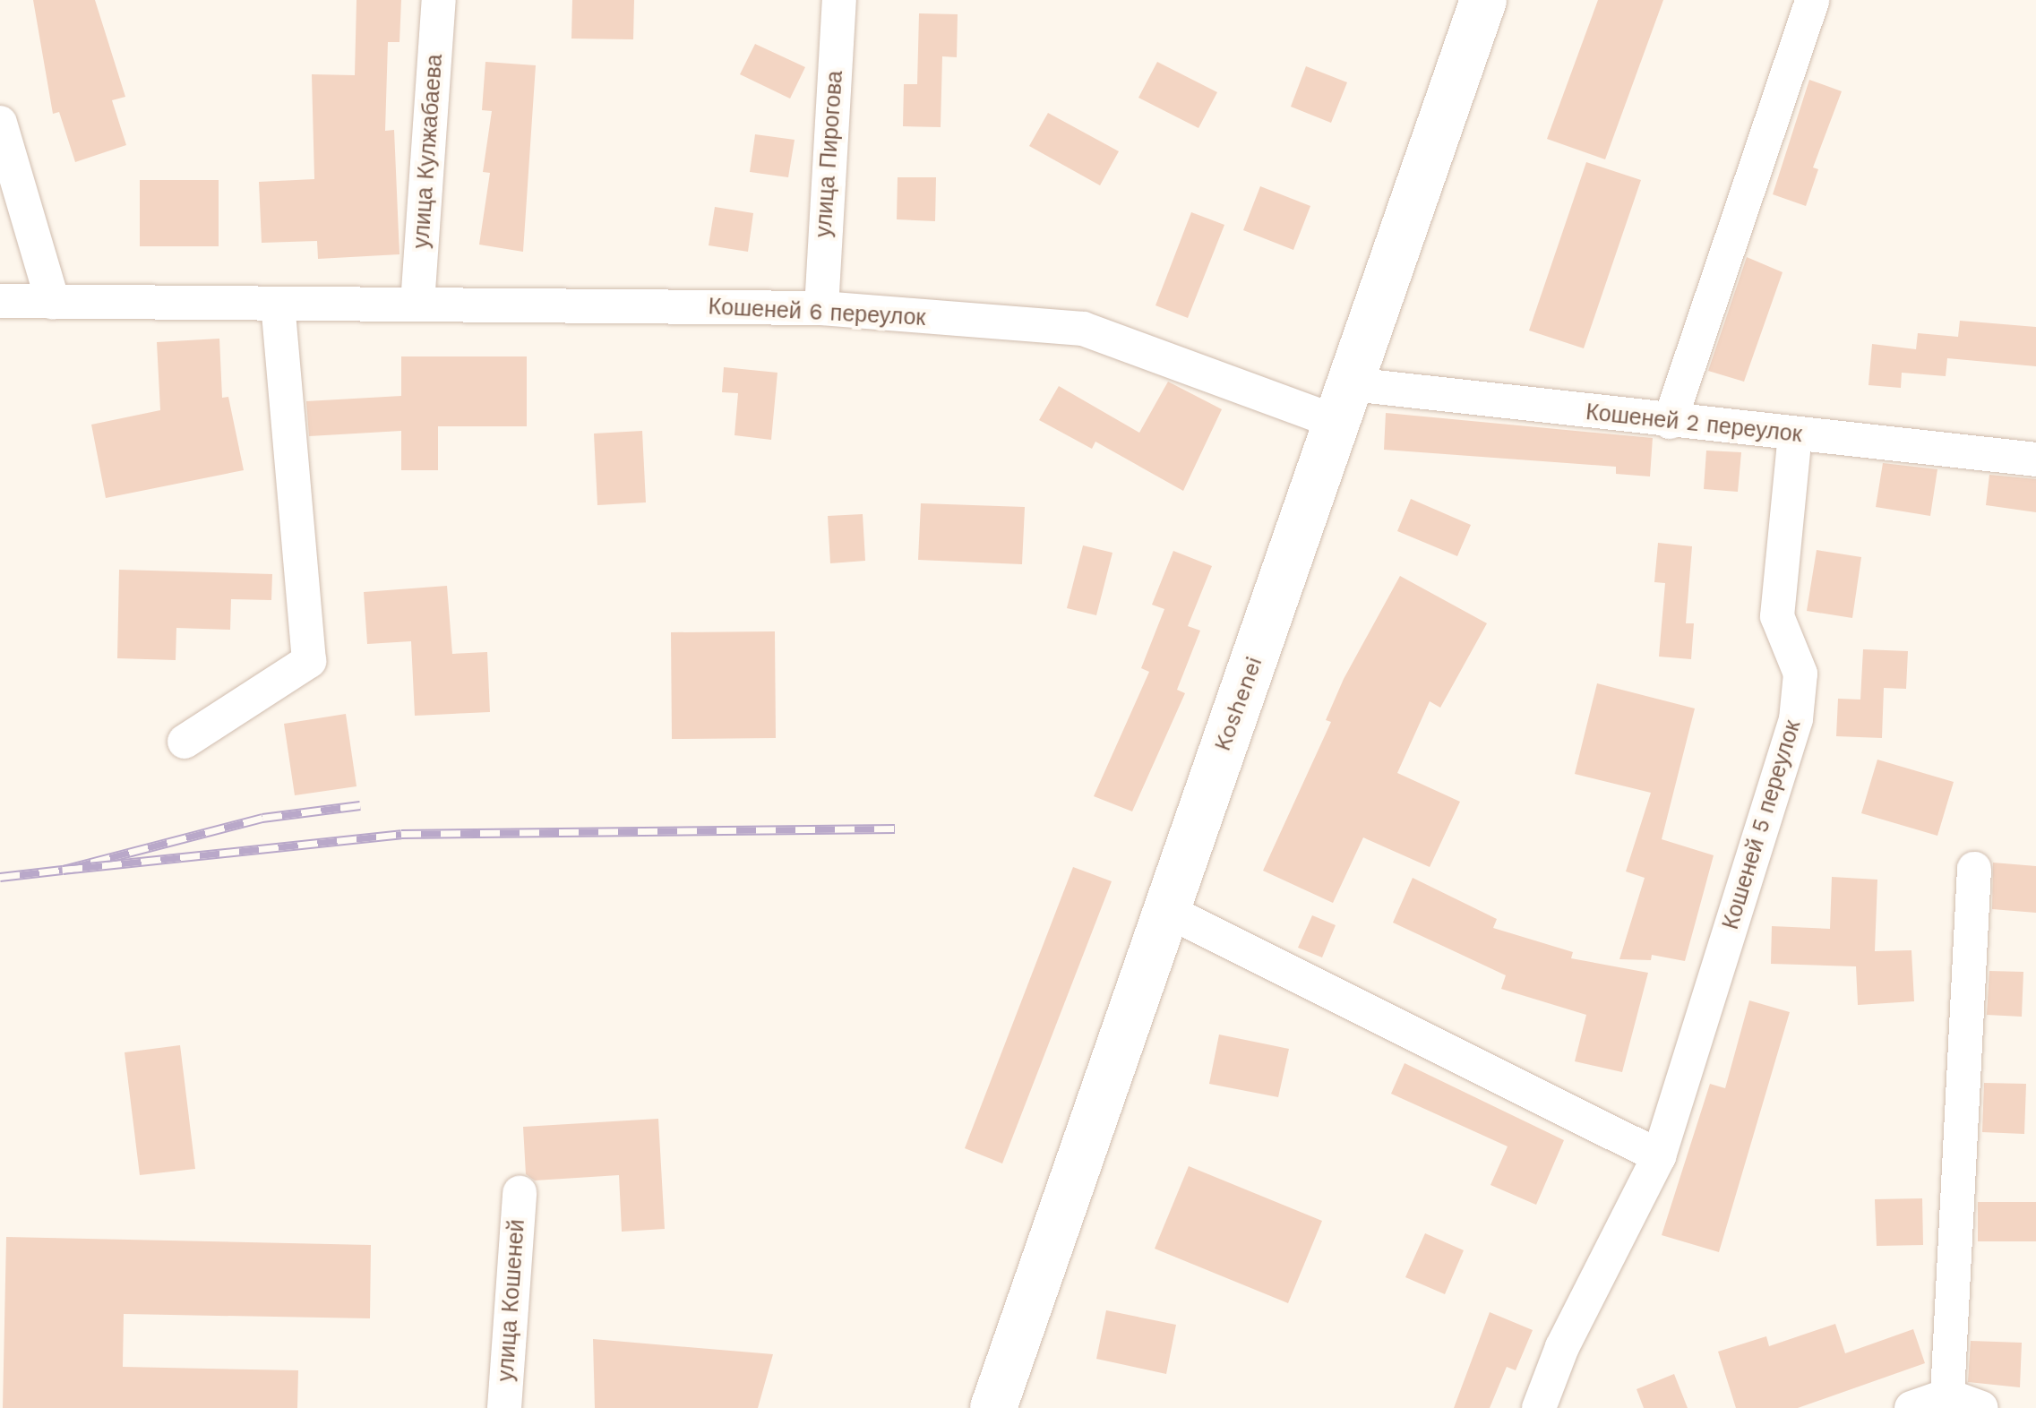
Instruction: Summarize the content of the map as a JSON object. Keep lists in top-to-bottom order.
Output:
{
  "streets": {
    "main road": ["Koshenei"],
    "street": [
      "улица Кулжабаева",
      "улица Пирогова",
      "Кошеней 6 переулок",
      "Кошеней 2 переулок",
      "Кошеней 5 переулок",
      "улица Кошеней"
    ]
  },
  "crossings": [
    ["улица Кулжабаева", "Кошеней 6 переулок"],
    ["улица Пирогова", "Кошеней 6 переулок"],
    ["Кошеней 6 переулок", "Кошеней 2 переулок"],
    ["Кошеней 6 переулок", "Koshenei"],
    ["Кошеней 2 переулок", "Koshenei"],
    ["Кошеней 2 переулок", "Кошеней 5 переулок"]
  ]
}
